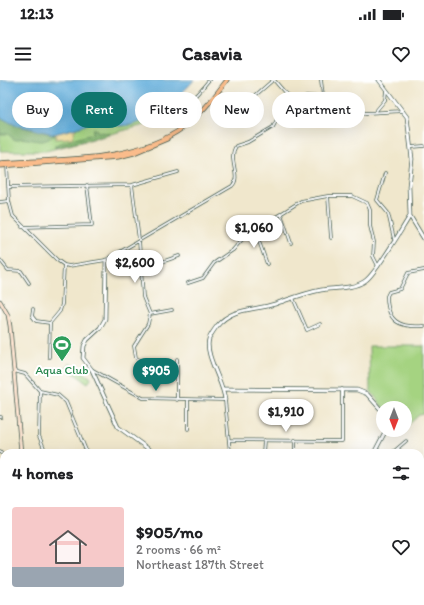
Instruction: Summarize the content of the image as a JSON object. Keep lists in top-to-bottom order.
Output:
{
  "places": {
    "sports": ["Aqua Club"]
  },
  "north": "bottom",
  "page": {
    "status": "12:13",
    "header": "Casavia",
    "chip": [
      "Buy",
      "Rent",
      "Filters",
      "New",
      "Apartment"
    ],
    "price": [
      "$1,060",
      "$2,600",
      "$905",
      "$1,910"
    ],
    "heading": "4 homes",
    "list": [
      {
        "name": "$905/mo",
        "note": "2 rooms · 66 m² · Northeast 187th Street"
      }
    ]
  }
}
